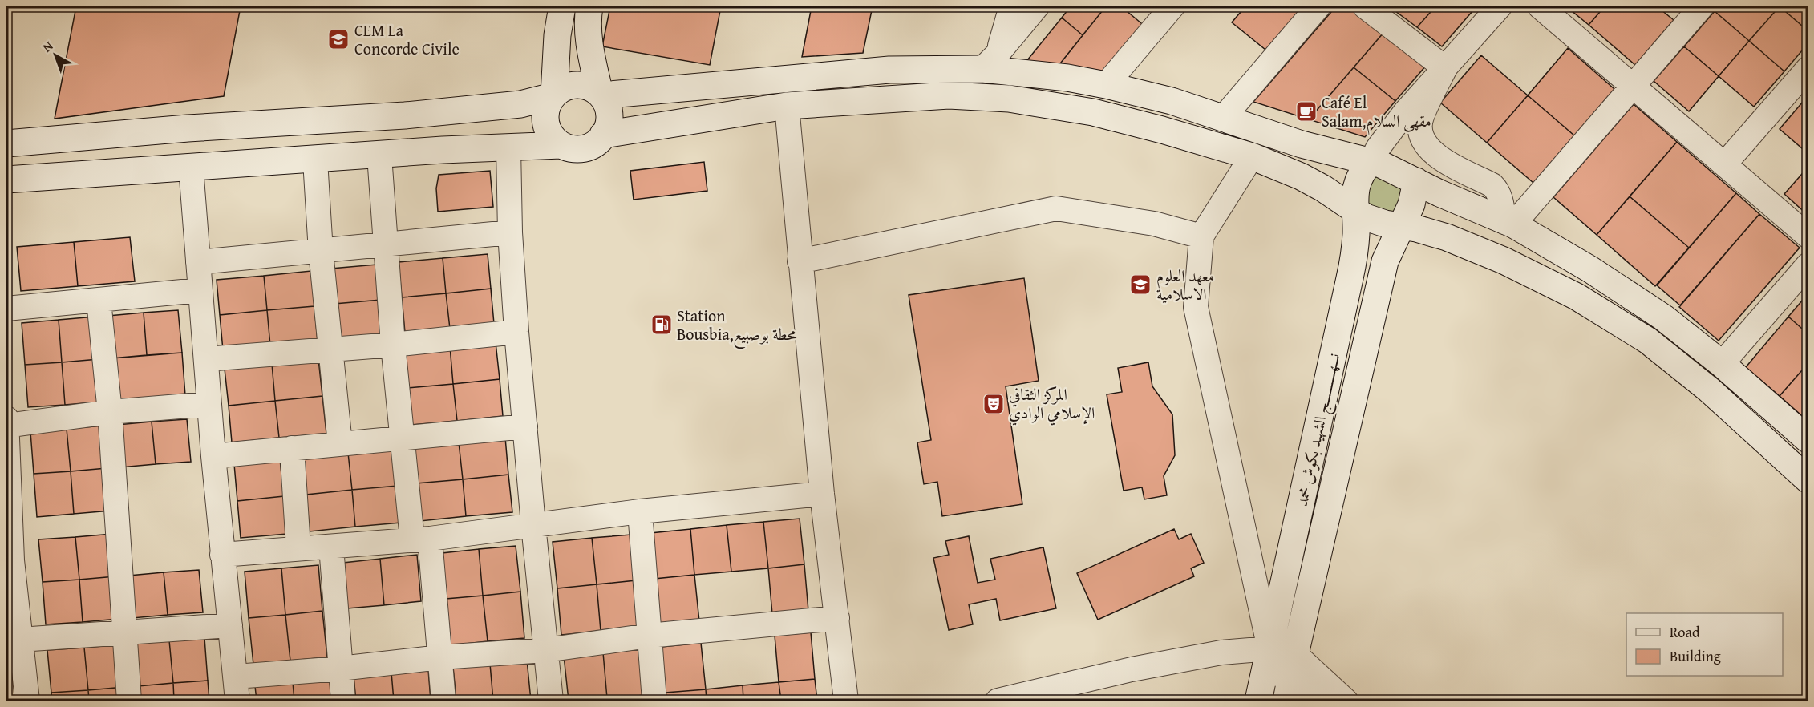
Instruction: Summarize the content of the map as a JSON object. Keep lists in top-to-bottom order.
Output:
{
  "streets": {
    "main road": ["نـــهـــــــــــج الشهيد بكوش محمد"]
  },
  "places": {
    "school or university": ["CEM La Concorde Civile", "معهد العلوم الاسلامية"],
    "cafe": ["Café El Salam,مقهى السلام"],
    "fuel station": ["Station Bousbia,محطة بوصبيع"],
    "theatre": ["المركز الثقافي الإسلامي الوادي"]
  },
  "legend": ["Road", "Building"],
  "north": "top left"
}
